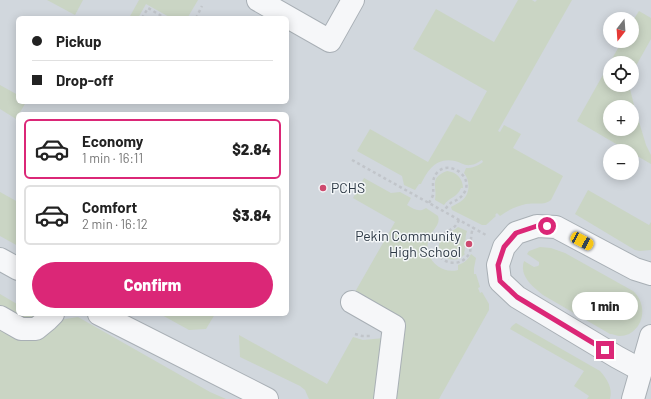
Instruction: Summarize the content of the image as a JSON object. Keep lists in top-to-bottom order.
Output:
{
  "places": ["PCHS", "Pekin Community High School"],
  "north": "bottom",
  "page": {
    "map_buttons": ["+", "−"],
    "banner": ["Pickup", "Drop-off"],
    "list": [
      {
        "name": "Economy",
        "note": "1 min · 16:11",
        "value": "$2.84"
      },
      {
        "name": "Comfort",
        "note": "2 min · 16:12",
        "value": "$3.84"
      }
    ],
    "buttons": "Confirm",
    "bubble": "1 min"
  }
}
